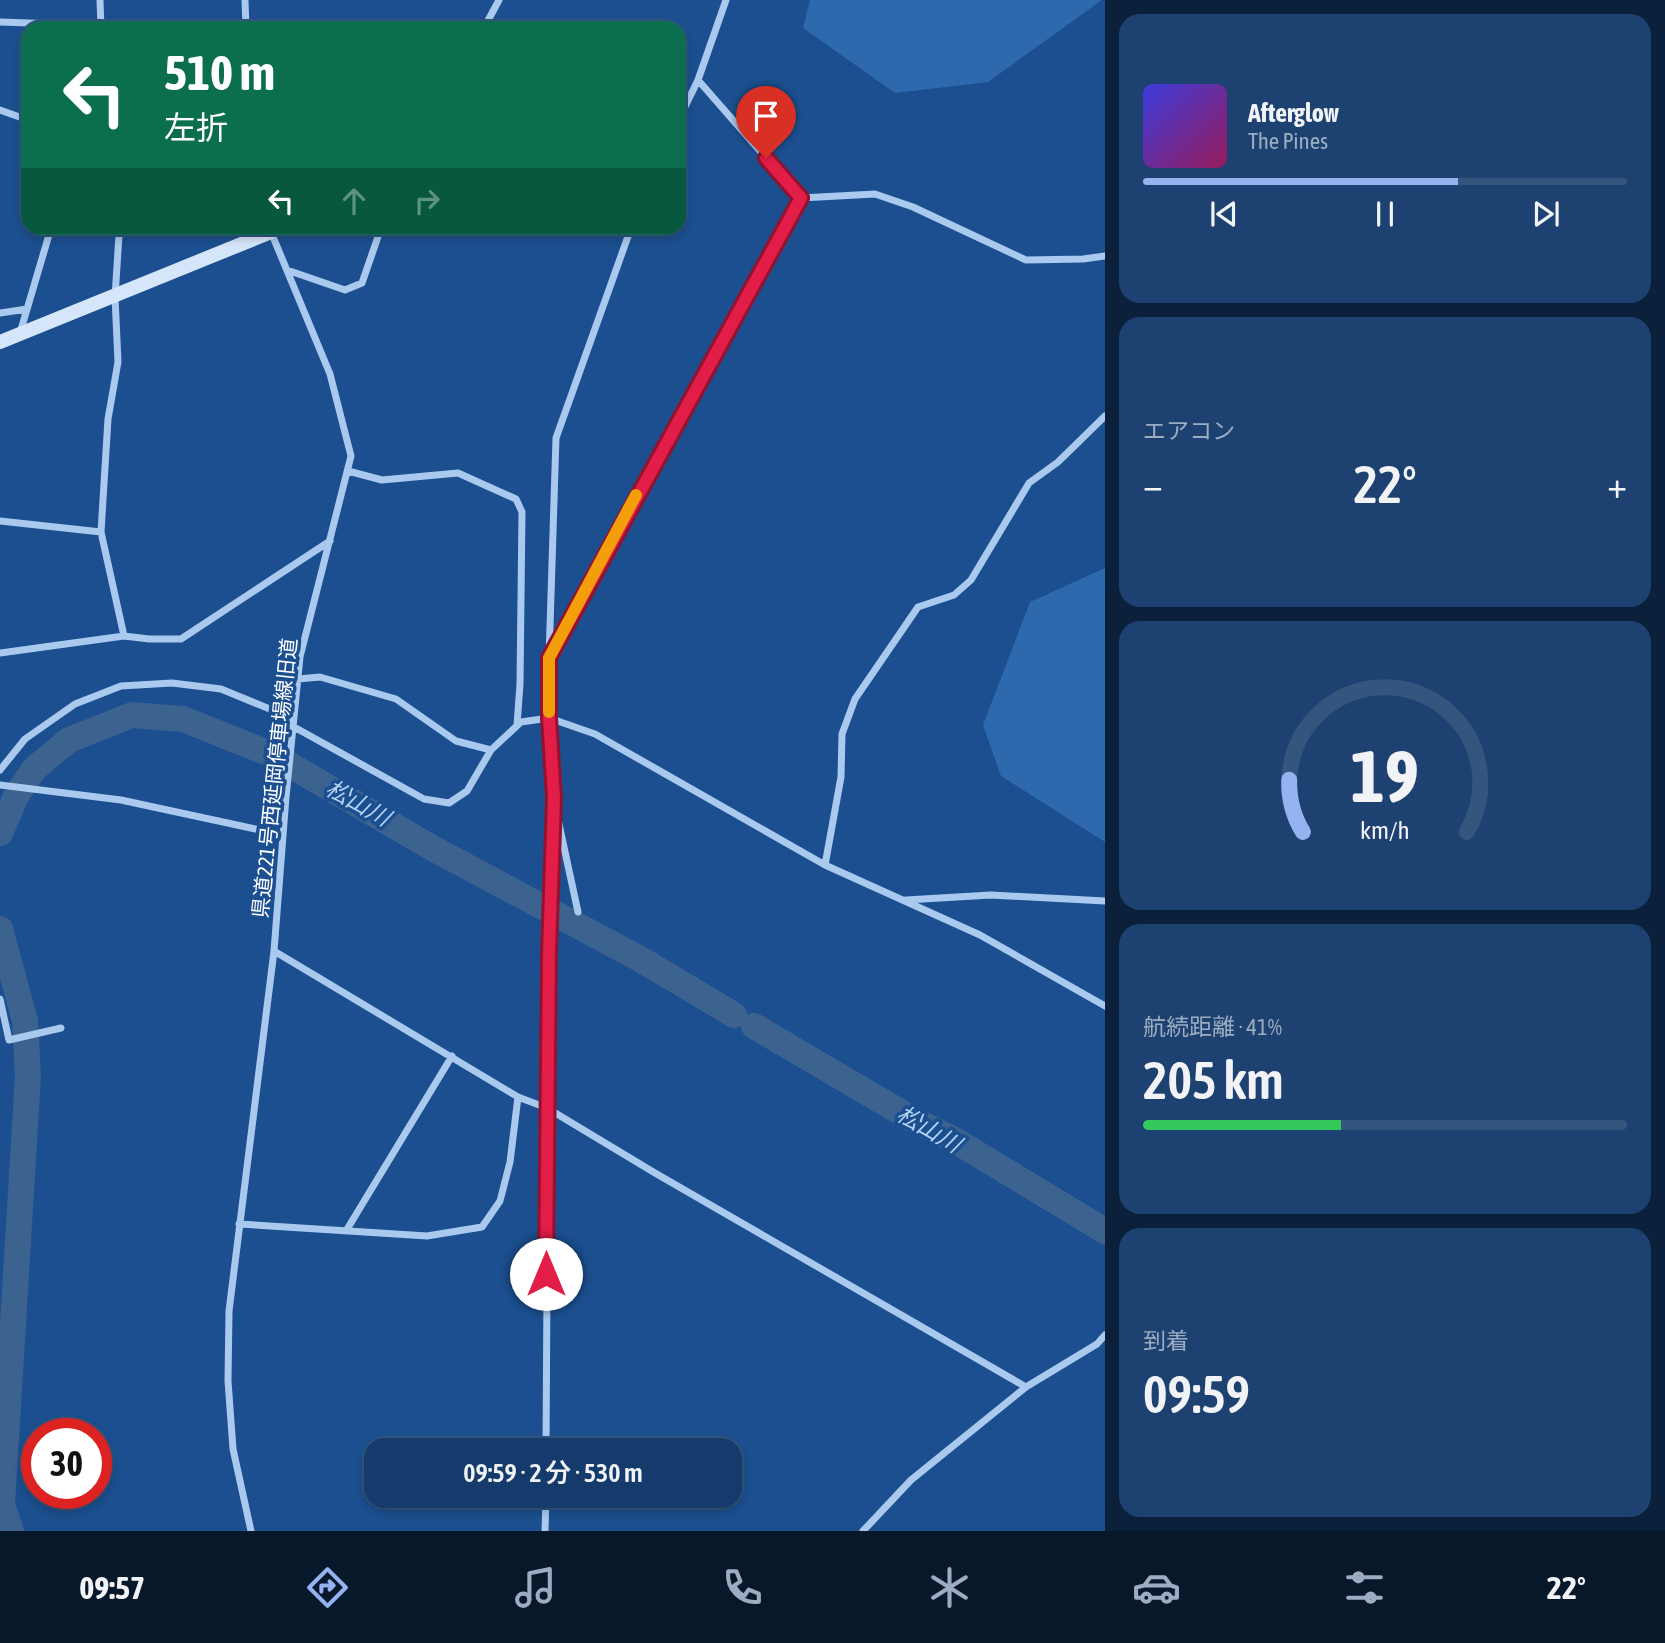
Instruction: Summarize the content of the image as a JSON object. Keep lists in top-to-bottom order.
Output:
{
  "streets": {
    "street": ["県道221号西延岡停車場線旧道"]
  },
  "water": ["松山川"],
  "page": {
    "turn": ["510 m", "左折"],
    "song": ["Afterglow", "The Pines"],
    "tile": [
      "エアコン",
      ["航続距離 · 41%", "205 km"],
      ["到着", "09:59"]
    ],
    "heat": ["−", "22°", "+"],
    "limit": "30",
    "trip": "09:59 · 2 分 · 530 m",
    "tabs": ["09:57", "22°"],
    "gauge": ["19", "km/h"]
  }
}
